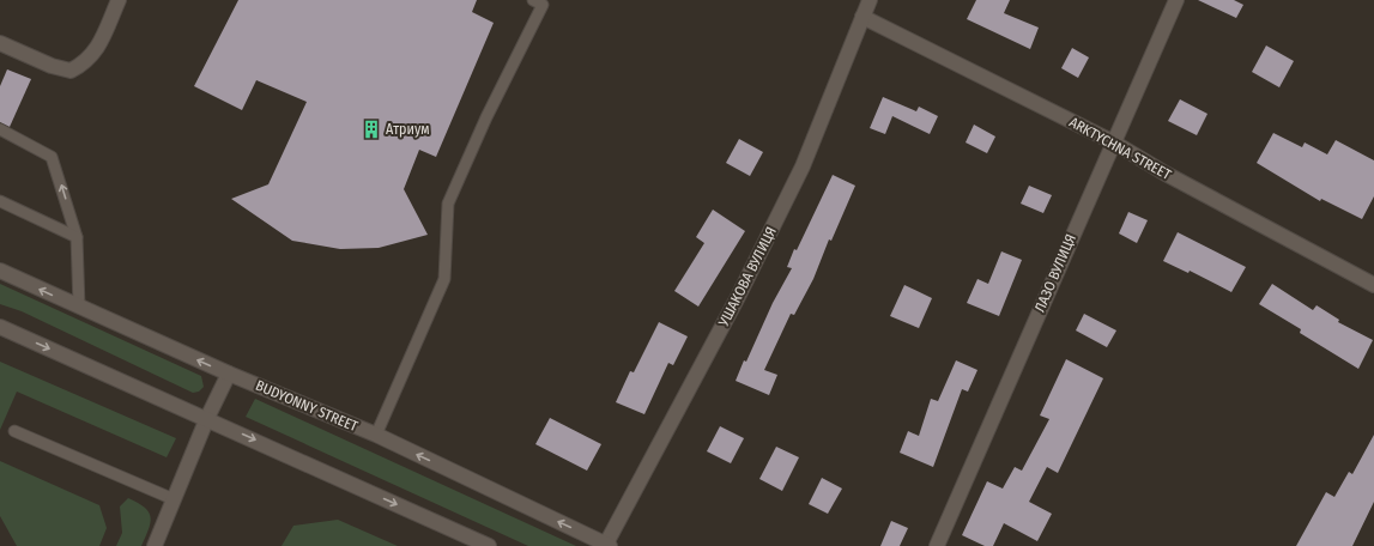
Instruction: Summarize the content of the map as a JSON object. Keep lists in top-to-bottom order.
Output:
{
  "streets": {
    "street": [
      "ARKTYCHNA STREET",
      "ЛАЗО ВУЛИЦЯ",
      "УШАКОВА ВУЛИЦЯ",
      "BUDYONNY STREET"
    ]
  },
  "crossings": [
    ["ARKTYCHNA STREET", "ЛАЗО ВУЛИЦЯ"],
    ["ARKTYCHNA STREET", "УШАКОВА ВУЛИЦЯ"],
    ["УШАКОВА ВУЛИЦЯ", "BUDYONNY STREET"]
  ],
  "places": {
    "building": ["Атриум"]
  }
}
